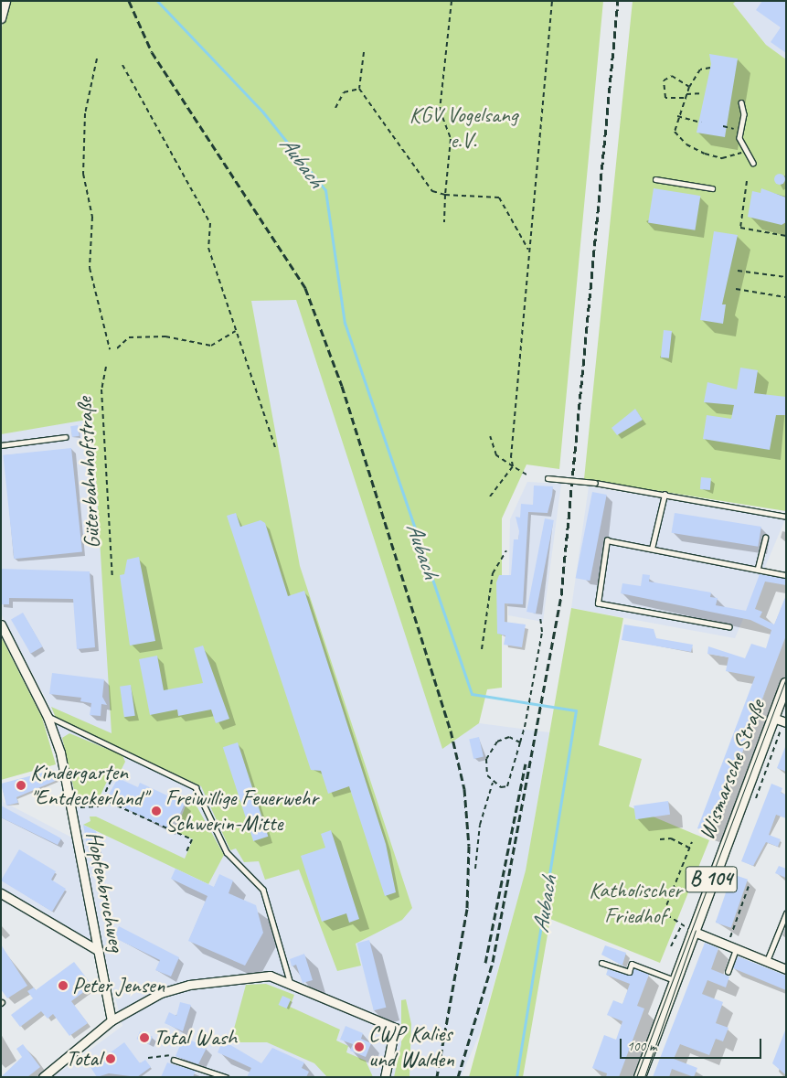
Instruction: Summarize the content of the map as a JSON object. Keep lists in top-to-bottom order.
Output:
{
  "streets": {
    "main road": ["Wismarsche Straße", "B 104"],
    "street": ["Hopfenbruchweg"],
    "path": ["Güterbahnhofstraße"]
  },
  "water": ["Aubach"],
  "parks": ["KGV Vogelsang e.V.", "Katholischer Friedhof"],
  "places": [
    "Kindergarten \"Entdeckerland\"",
    "Freiwillige Feuerwehr Schwerin-Mitte",
    "Peter Jensen",
    "Total Wash",
    "CWP Kalies und Walden",
    "Total"
  ],
  "scale_bar": "100 m"
}
